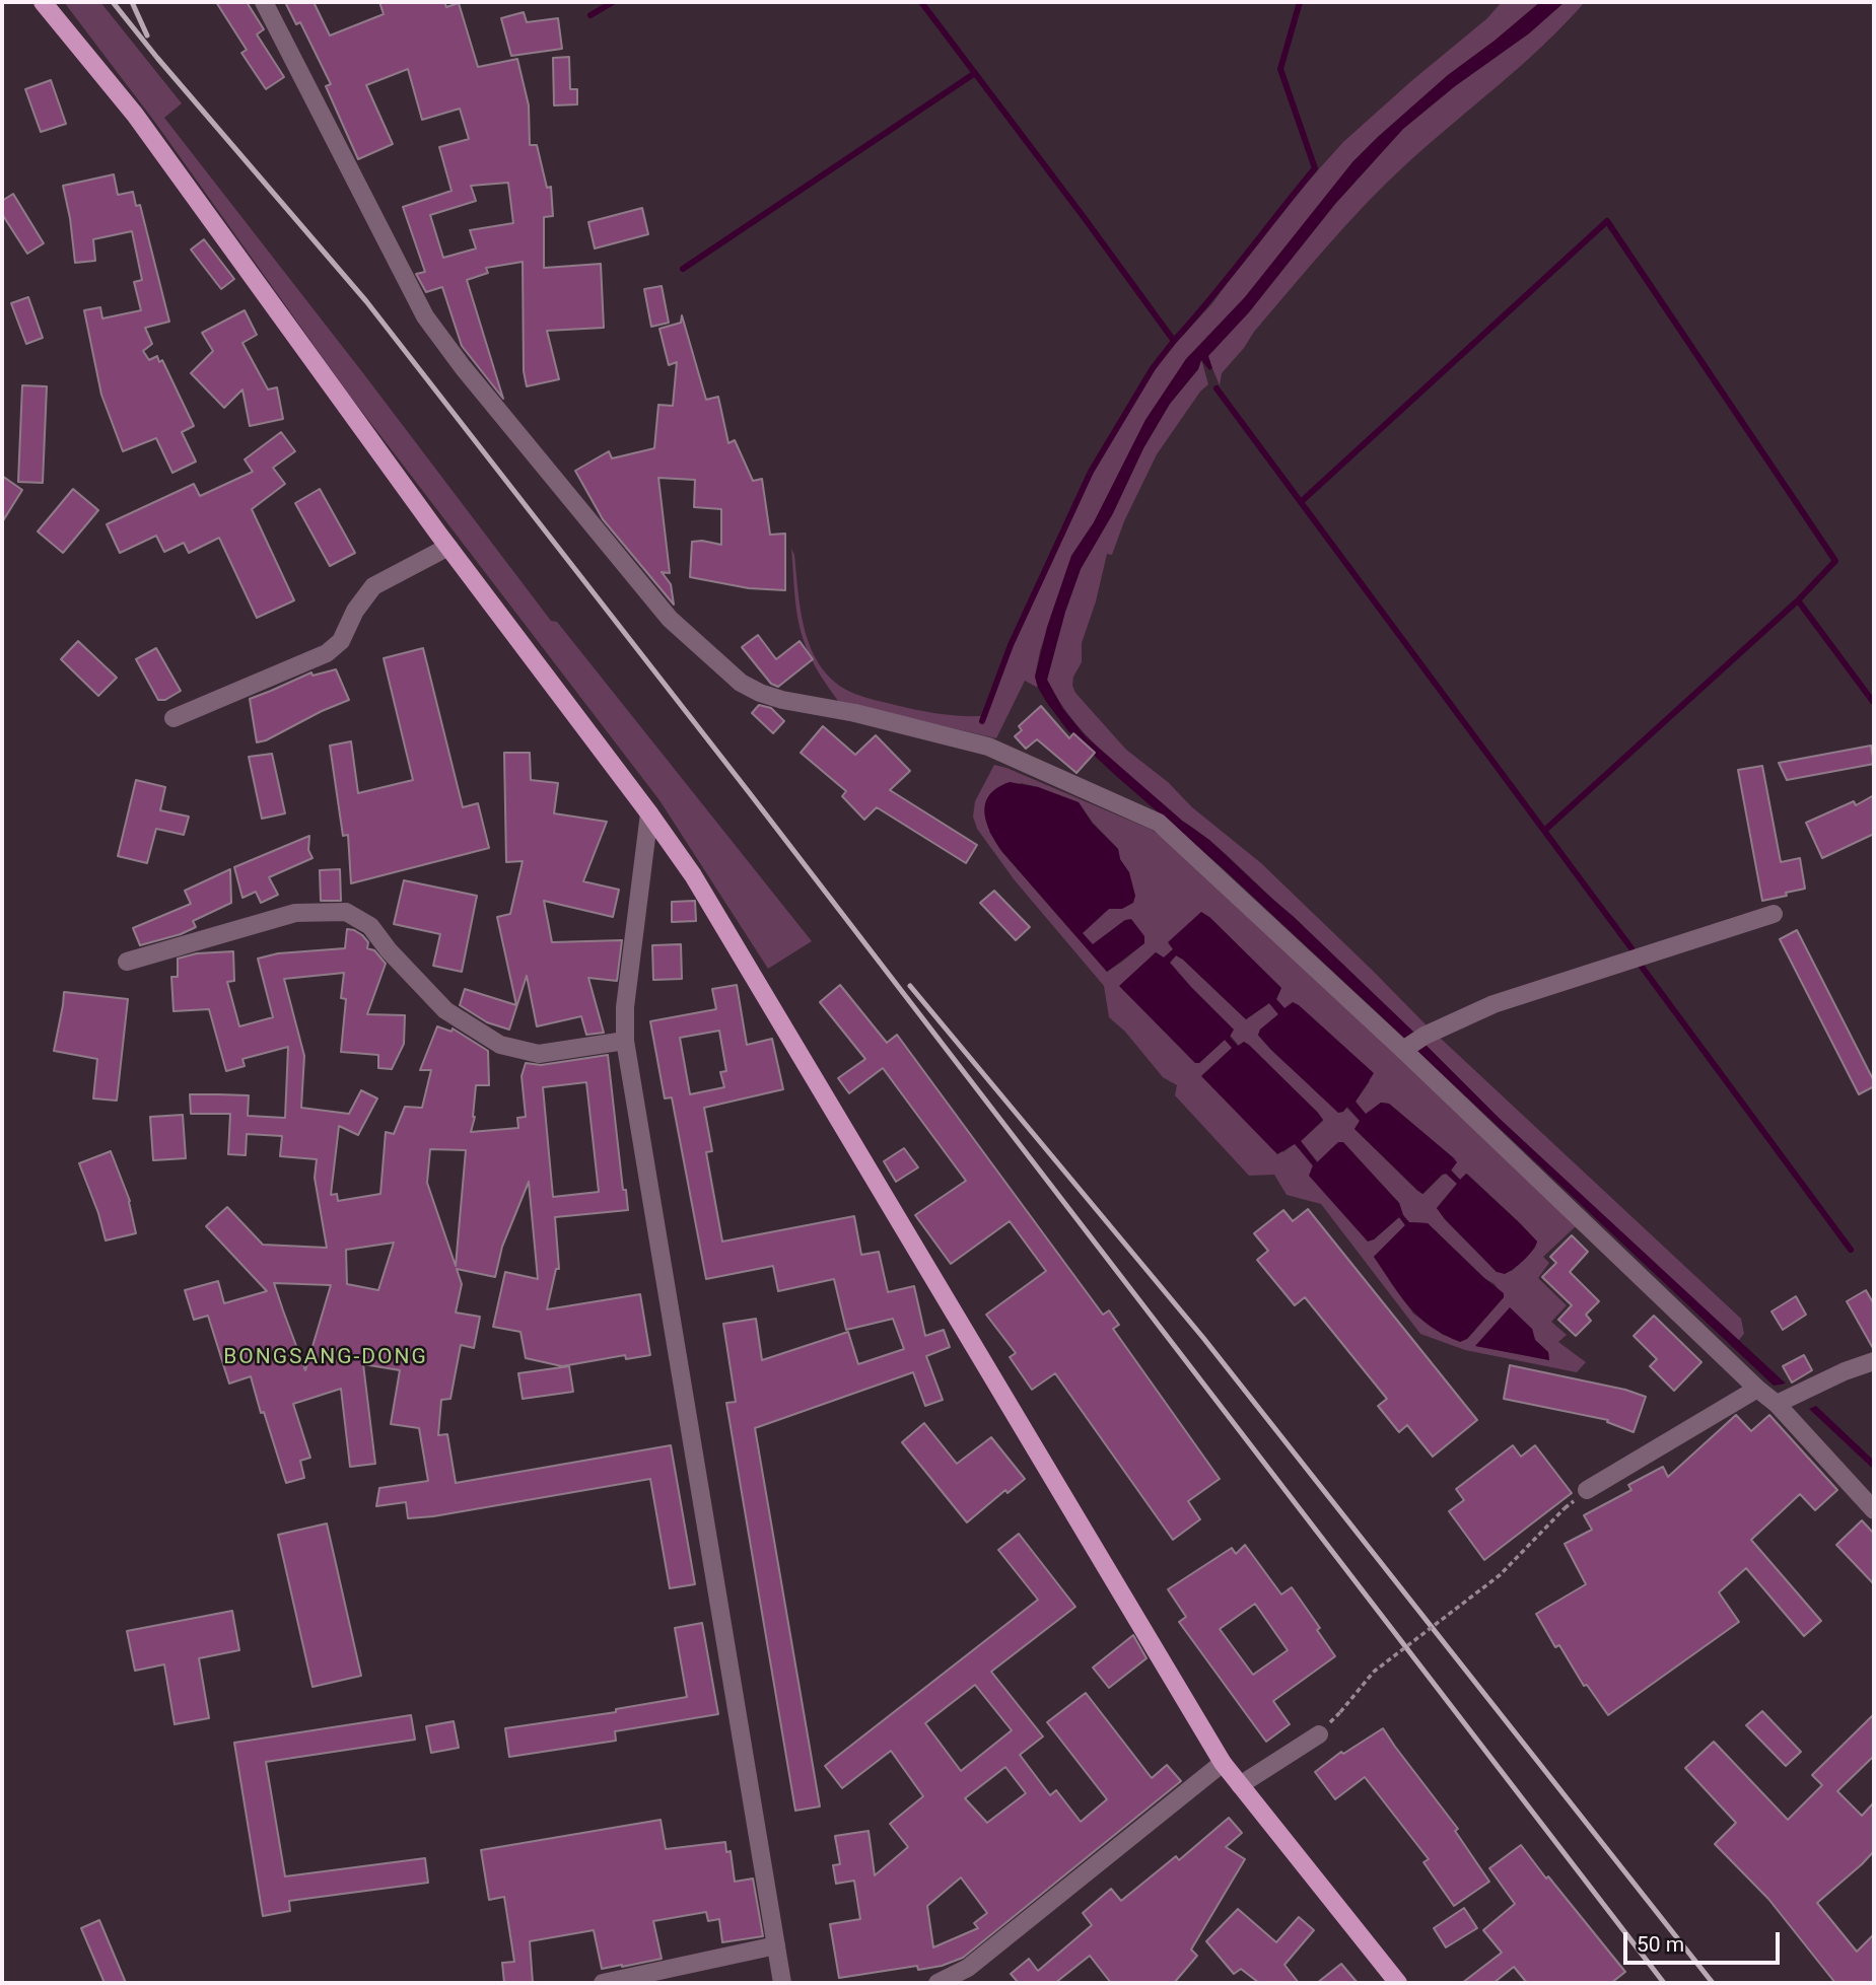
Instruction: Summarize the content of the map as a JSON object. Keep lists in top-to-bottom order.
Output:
{
  "districts": ["BONGSANG-DONG"],
  "scale_bar": "50 m"
}
